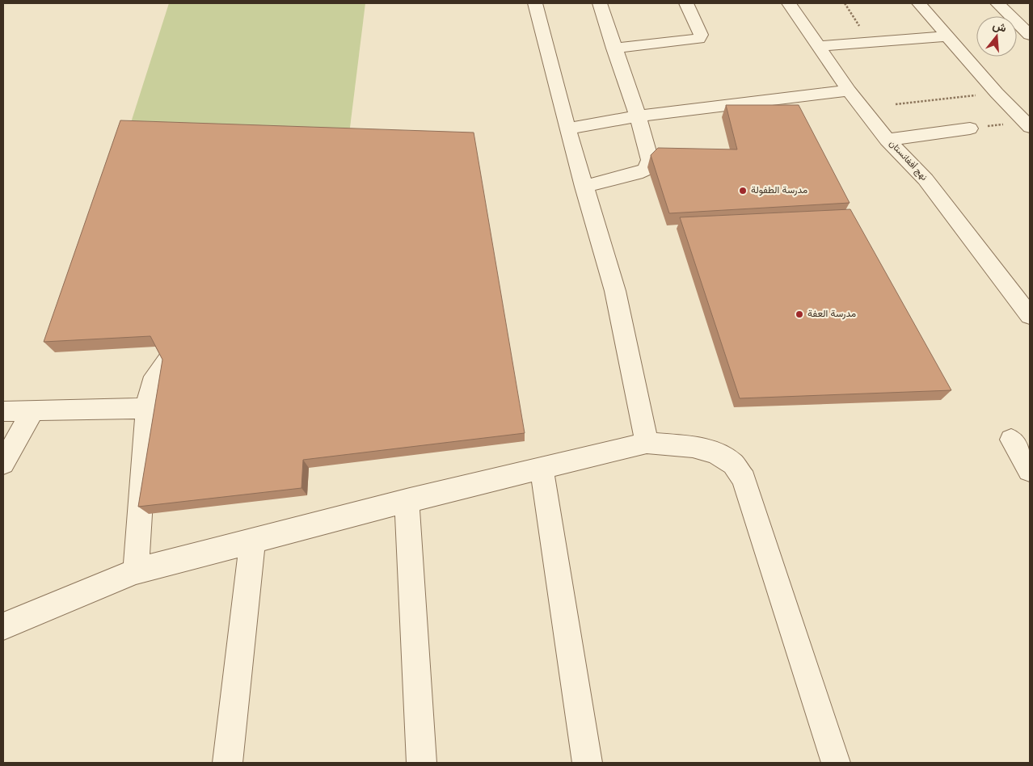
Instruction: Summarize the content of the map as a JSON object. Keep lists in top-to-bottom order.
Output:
{
  "streets": {
    "street": ["نهج أفغانستان"]
  },
  "places": ["مدرسة الطفولة", "مدرسة العفة"],
  "north": "top"
}
